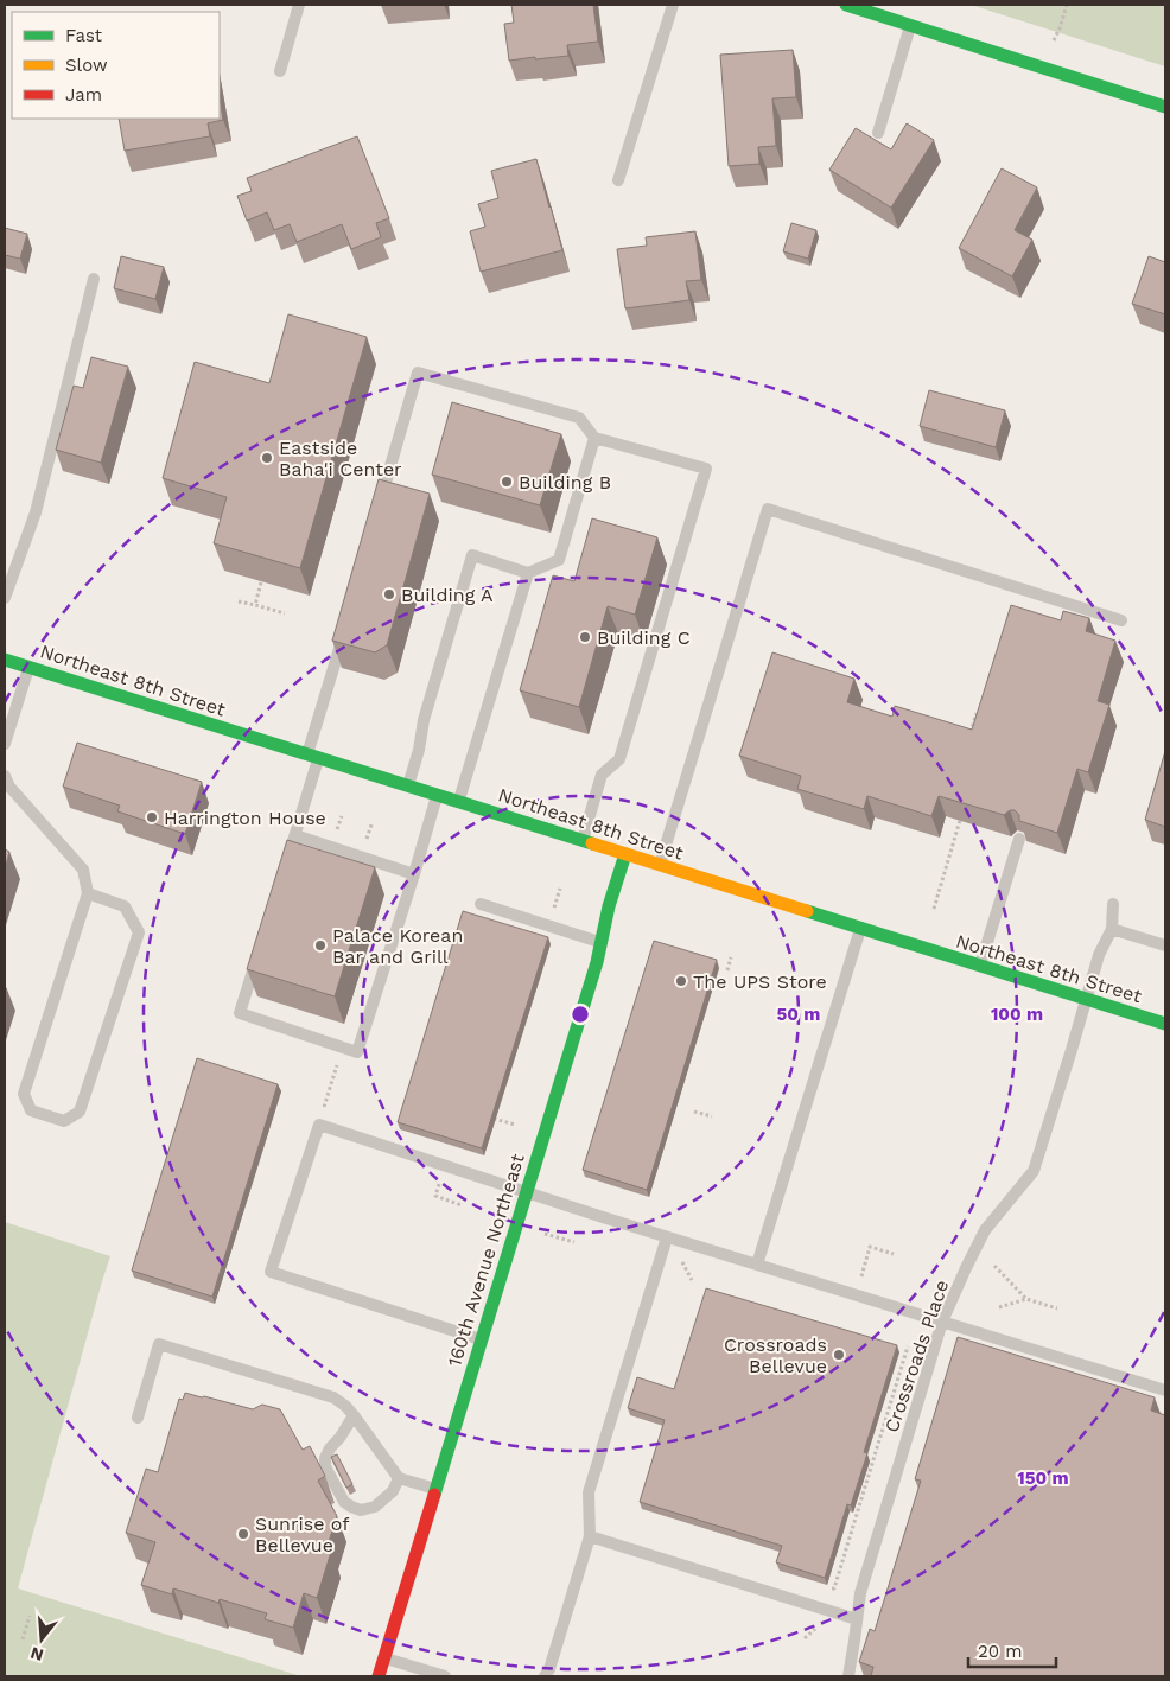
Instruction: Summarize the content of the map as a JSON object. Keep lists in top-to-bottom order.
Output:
{
  "streets": {
    "main road": ["Northeast 8th Street", "160th Avenue Northeast"],
    "lane": ["Crossroads Place"]
  },
  "crossings": [
    ["Northeast 8th Street", "160th Avenue Northeast"],
    ["Northeast 8th Street", "Crossroads Place"]
  ],
  "places": [
    "Eastside Baha'i Center",
    "Building B",
    "Building A",
    "Building C",
    "Harrington House",
    "Palace Korean Bar and Grill",
    "The UPS Store",
    "Crossroads Bellevue",
    "Sunrise of Bellevue"
  ],
  "legend": ["Fast", "Slow", "Jam"],
  "scale_bar": "20 m",
  "north": "bottom",
  "rings": ["50 m", "100 m", "150 m"]
}
